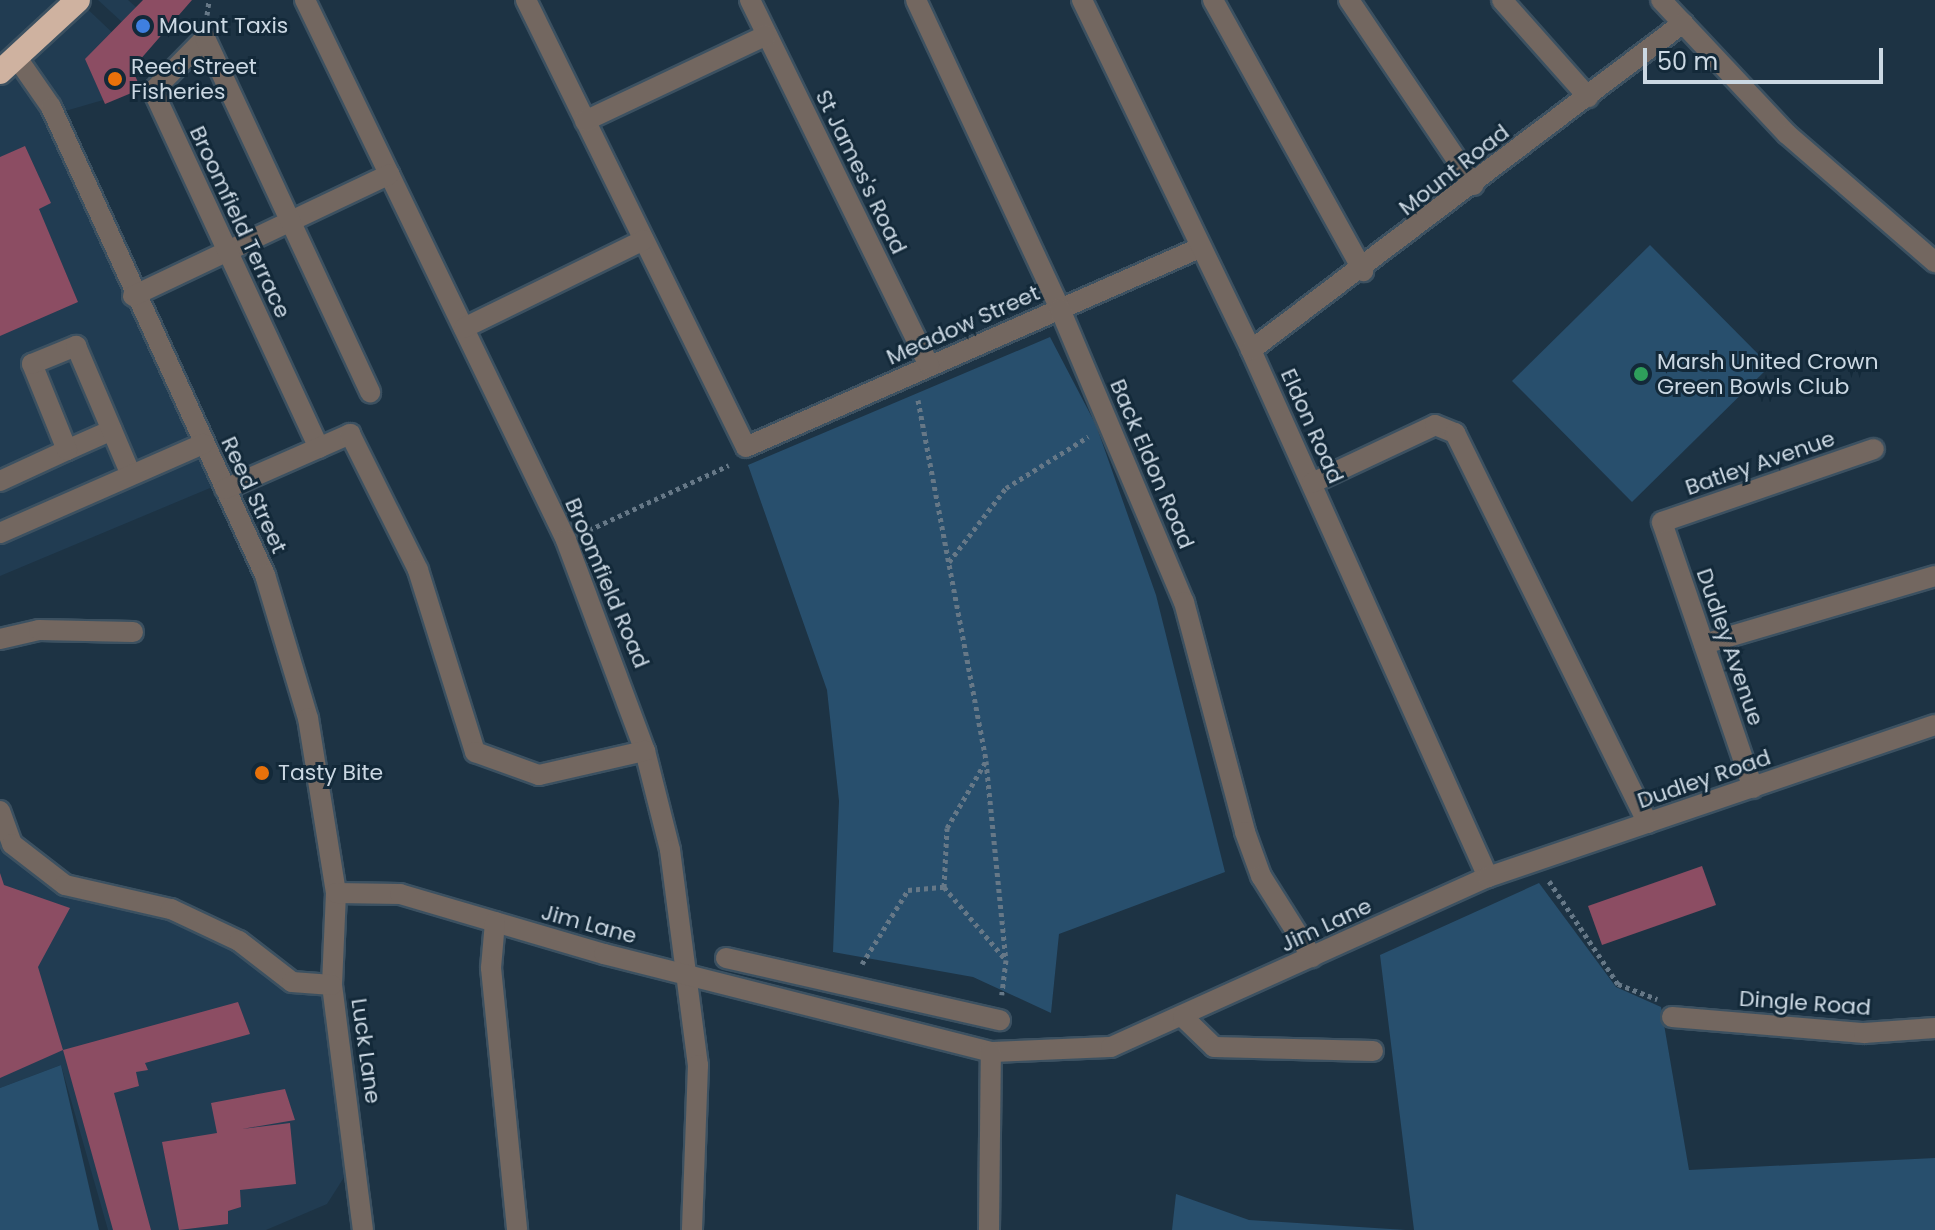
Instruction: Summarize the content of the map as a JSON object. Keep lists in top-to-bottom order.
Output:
{
  "streets": {
    "street": [
      "Mount Road",
      "St James's Road",
      "Broomfield Terrace",
      "Meadow Street",
      "Eldon Road",
      "Batley Avenue",
      "Back Eldon Road",
      "Reed Street",
      "Broomfield Road",
      "Dudley Avenue",
      "Dudley Road",
      "Jim Lane",
      "Dingle Road",
      "Luck Lane"
    ]
  },
  "crossings": [
    ["Mount Road", "Eldon Road"],
    ["St James's Road", "Meadow Street"],
    ["Meadow Street", "Eldon Road"],
    ["Meadow Street", "Back Eldon Road"],
    ["Eldon Road", "Dudley Road"],
    ["Eldon Road", "Jim Lane"],
    ["Batley Avenue", "Dudley Avenue"],
    ["Back Eldon Road", "Jim Lane"],
    ["Reed Street", "Jim Lane"],
    ["Reed Street", "Luck Lane"],
    ["Broomfield Road", "Jim Lane"],
    ["Dudley Avenue", "Dudley Road"],
    ["Dudley Road", "Jim Lane"]
  ],
  "places": [
    "Mount Taxis",
    "Reed Street Fisheries",
    "Marsh United Crown Green Bowls Club",
    "Tasty Bite"
  ],
  "scale_bar": "50 m"
}
